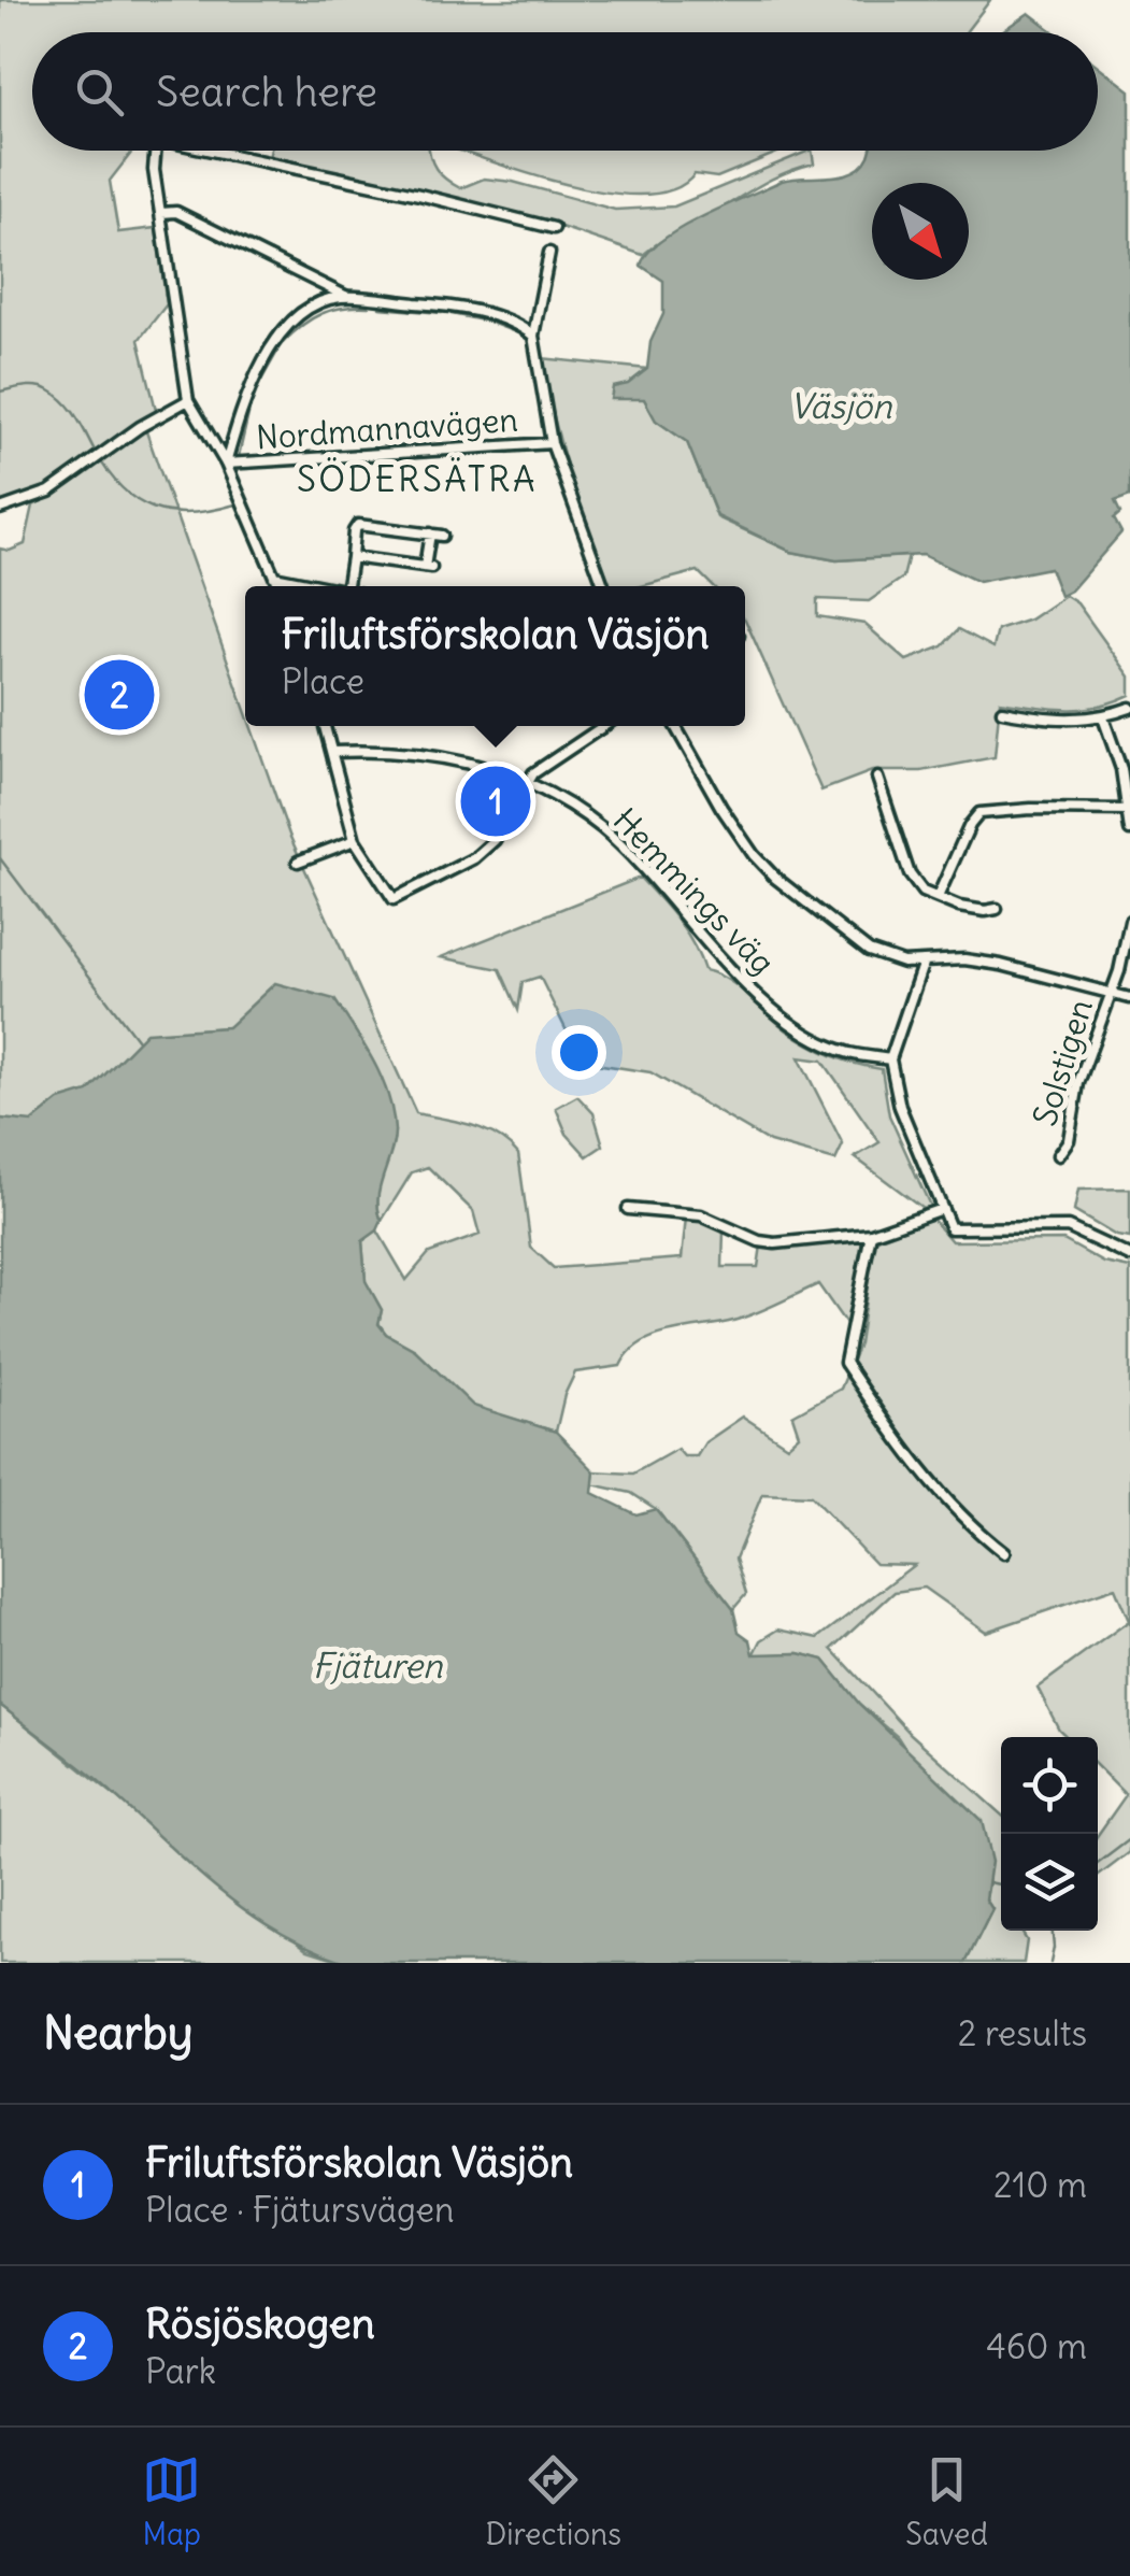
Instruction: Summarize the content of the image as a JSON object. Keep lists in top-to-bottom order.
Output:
{
  "streets": {
    "street": ["Nordmannavägen", "Hemmings väg", "Solstigen"]
  },
  "districts": ["SÖDERSÄTRA"],
  "water": ["Väsjön", "Fjäturen"],
  "north": "bottom right",
  "page": {
    "search": "Search here",
    "popup": ["Friluftsförskolan Väsjön", "Place"],
    "pins": ["2", "1"],
    "heading": ["Nearby", "2 results"],
    "list": [
      {
        "mark": "1",
        "name": "Friluftsförskolan Väsjön",
        "note": "Place · Fjätursvägen",
        "value": "210 m"
      },
      {
        "mark": "2",
        "name": "Rösjöskogen",
        "note": "Park",
        "value": "460 m"
      }
    ],
    "nav": ["Map", "Directions", "Saved"]
  }
}
